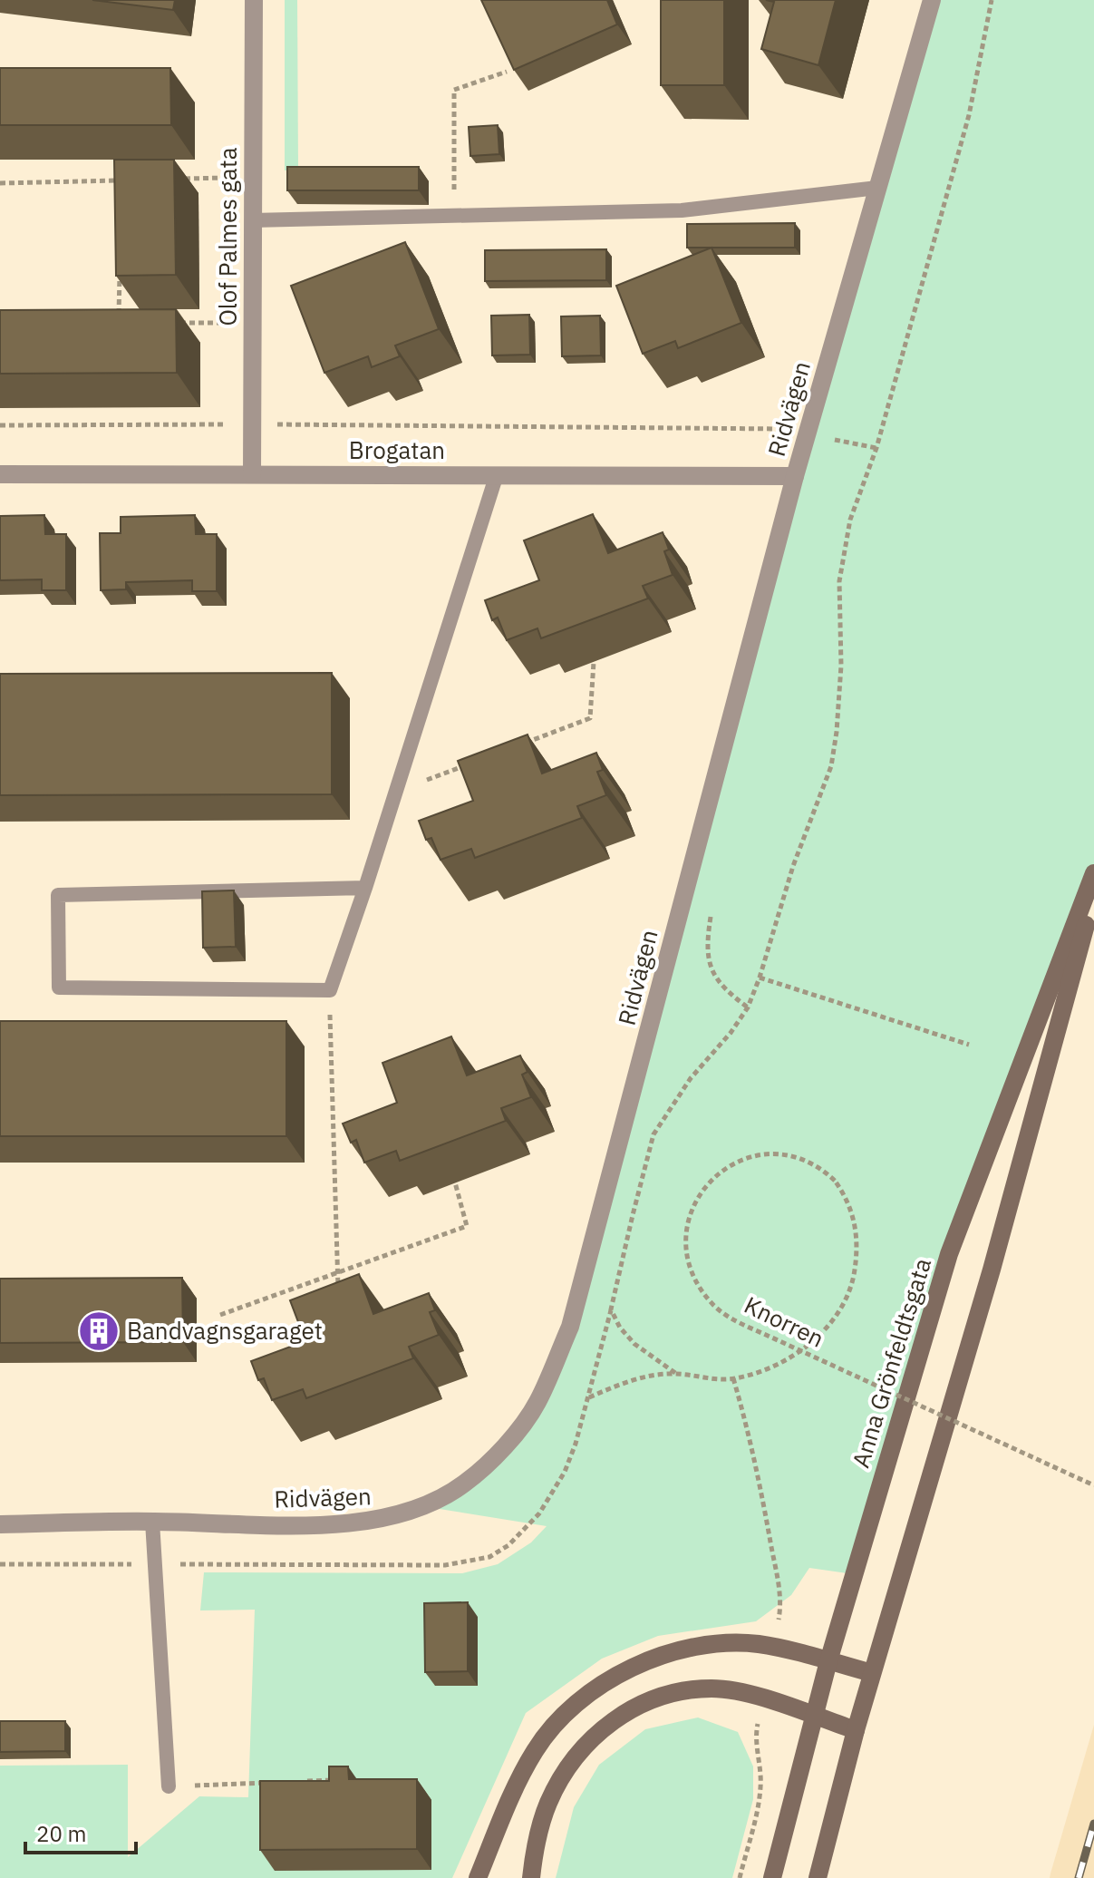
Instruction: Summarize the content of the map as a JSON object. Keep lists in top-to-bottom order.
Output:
{
  "streets": {
    "main road": ["Anna Grönfeldtsgata"],
    "street": ["Olof Palmes gata", "Ridvägen", "Brogatan"],
    "path": ["Knorren"]
  },
  "crossings": [
    ["Olof Palmes gata", "Brogatan"],
    ["Ridvägen", "Brogatan"]
  ],
  "places": {
    "building": ["Bandvagnsgaraget"]
  },
  "scale_bar": "20 m"
}
